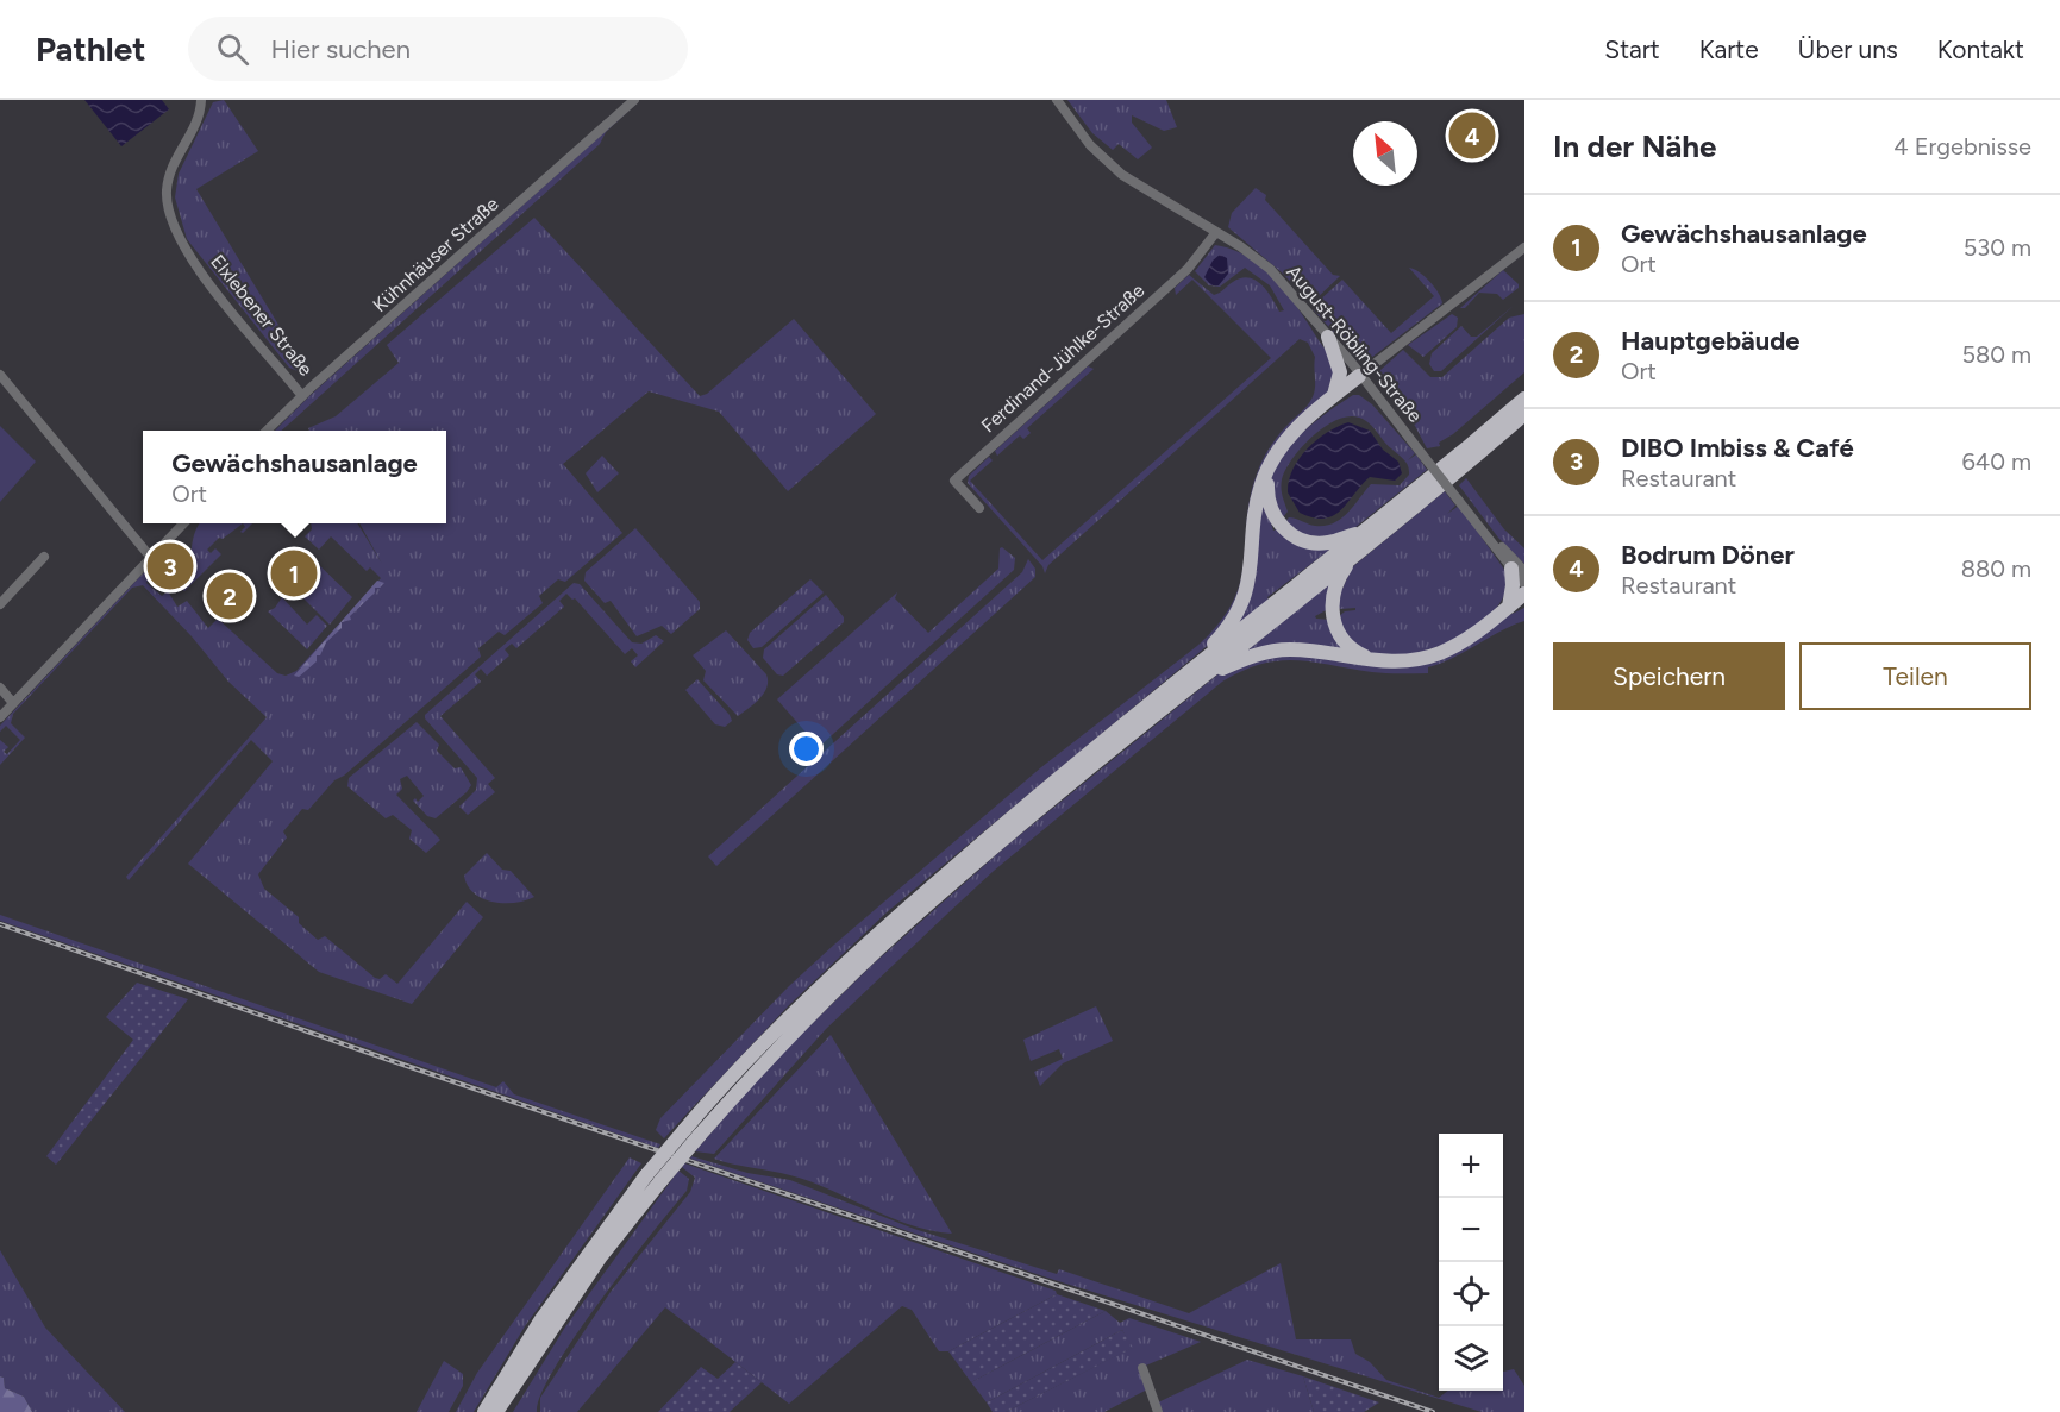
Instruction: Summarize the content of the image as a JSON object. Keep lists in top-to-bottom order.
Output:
{
  "streets": {
    "street": [
      "Kühnhäuser Straße",
      "Elxlebener Straße",
      "August-Röbling-Straße",
      "Ferdinand-Jühlke-Straße"
    ]
  },
  "crossings": [
    ["Kühnhäuser Straße", "Elxlebener Straße"],
    ["August-Röbling-Straße", "Ferdinand-Jühlke-Straße"]
  ],
  "north": "top left",
  "page": {
    "header": "Pathlet",
    "search": "Hier suchen",
    "nav": [
      "Start",
      "Karte",
      "Über uns",
      "Kontakt"
    ],
    "heading": ["In der Nähe", "4 Ergebnisse"],
    "pins": [
      "4",
      "3",
      "1",
      "2"
    ],
    "list": [
      {
        "mark": "1",
        "name": "Gewächshausanlage",
        "note": "Ort",
        "value": "530 m"
      },
      {
        "mark": "2",
        "name": "Hauptgebäude",
        "note": "Ort",
        "value": "580 m"
      },
      {
        "mark": "3",
        "name": "DIBO Imbiss & Café",
        "note": "Restaurant",
        "value": "640 m"
      },
      {
        "mark": "4",
        "name": "Bodrum Döner",
        "note": "Restaurant",
        "value": "880 m"
      }
    ],
    "popup": ["Gewächshausanlage", "Ort"],
    "buttons": ["Speichern", "Teilen"],
    "map_buttons": ["+", "−"]
  }
}
